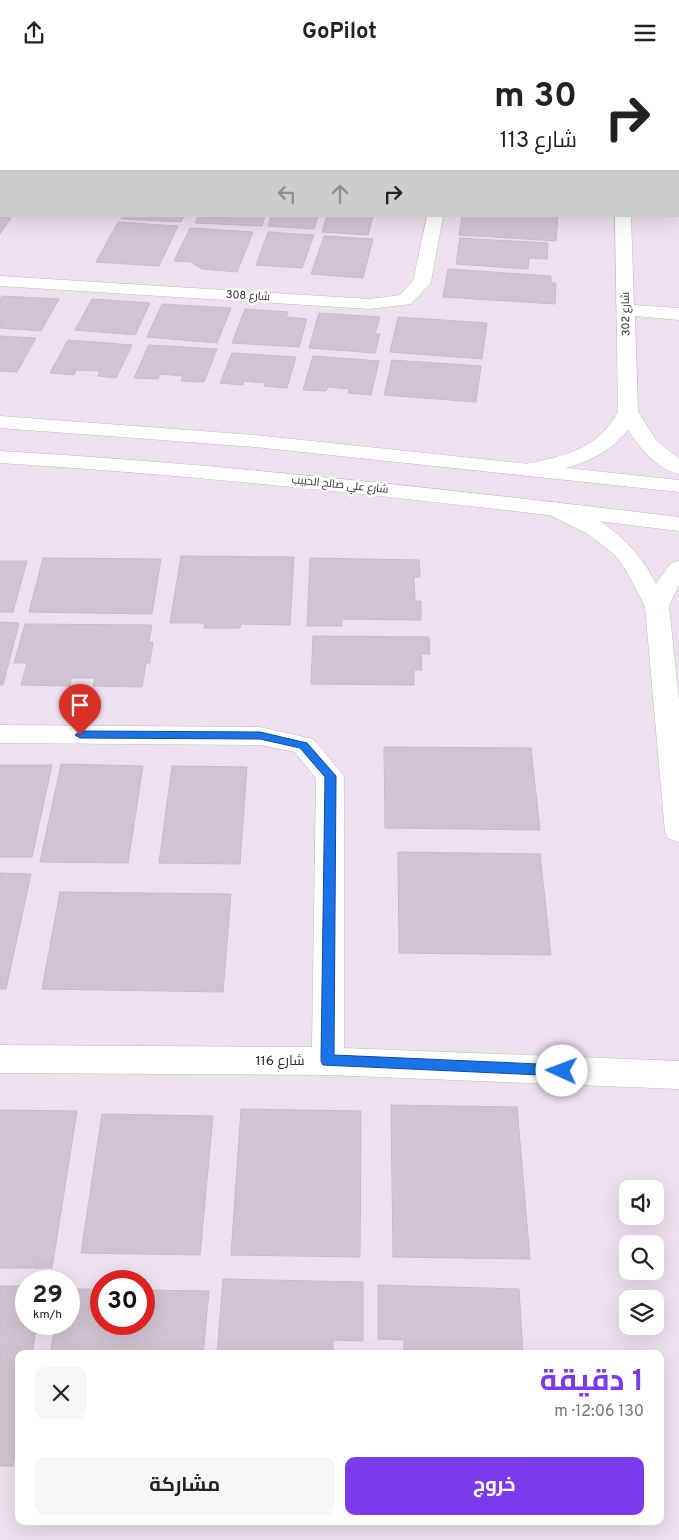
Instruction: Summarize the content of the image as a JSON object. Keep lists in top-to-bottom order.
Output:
{
  "streets": {
    "street": [
      "شارع 308",
      "شارع 302",
      "شارع علي صالح الحبيب",
      "شارع 116"
    ]
  },
  "page": {
    "header": "GoPilot",
    "turn": ["30 m", "شارع 113"],
    "speed": "29 km/h",
    "limit": "30",
    "heading": ["1 دقيقة", "130 m · 12:06"],
    "buttons": ["خروج", "مشاركة"]
  }
}
